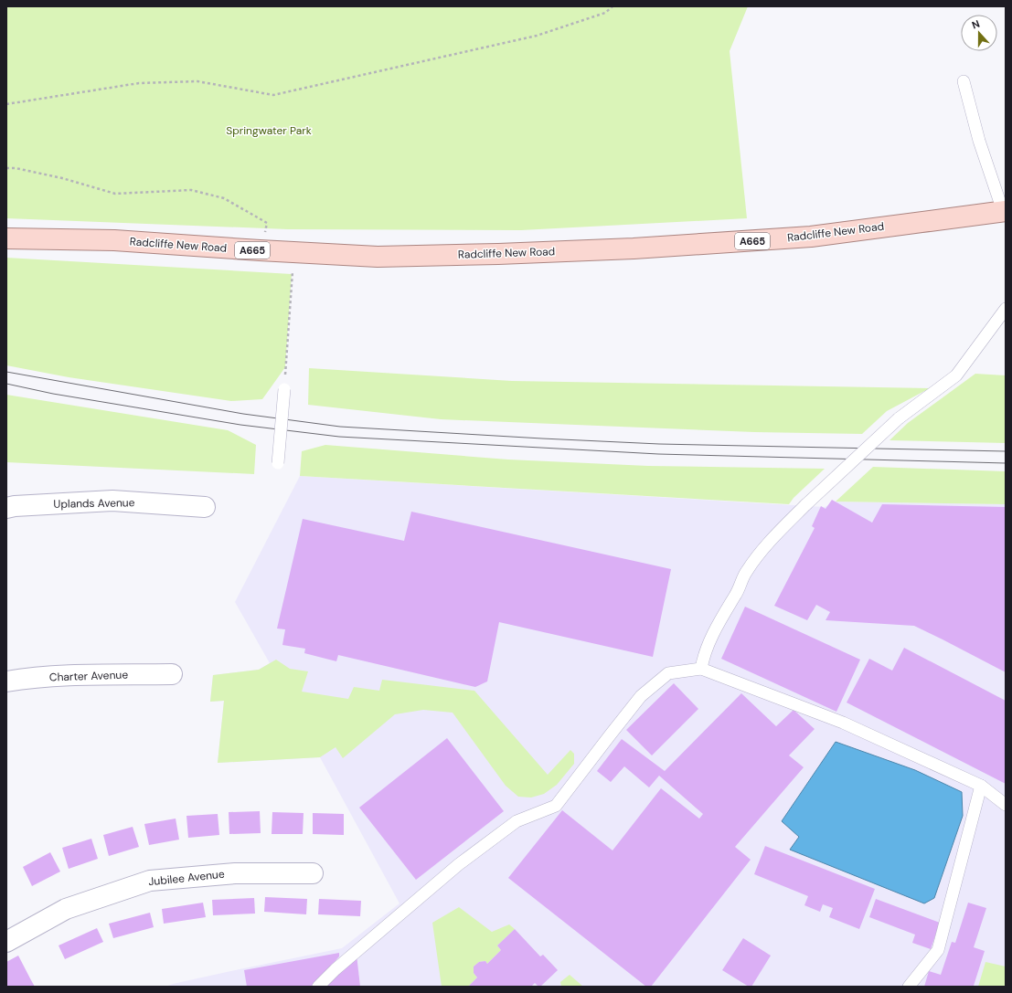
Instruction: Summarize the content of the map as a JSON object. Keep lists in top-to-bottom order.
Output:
{
  "streets": {
    "main road": ["Radcliffe New Road", "A665"],
    "street": ["Uplands Avenue", "Charter Avenue", "Jubilee Avenue"]
  },
  "parks": ["Springwater Park"],
  "north": "top"
}
